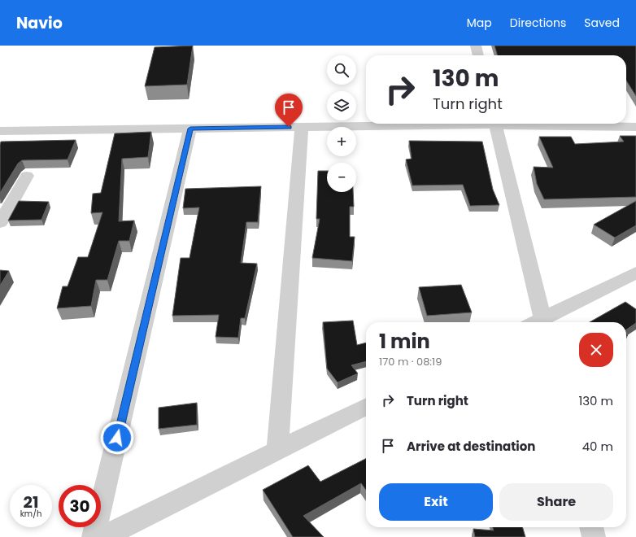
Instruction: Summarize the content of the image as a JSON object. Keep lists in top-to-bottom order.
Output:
{
  "page": {
    "header": "Navio",
    "nav": ["Map", "Directions", "Saved"],
    "map_buttons": ["+", "−"],
    "turn": ["130 m", "Turn right"],
    "heading": ["1 min", "170 m · 08:19"],
    "list": [
      {
        "name": "Turn right",
        "value": "130 m"
      },
      {
        "name": "Arrive at destination",
        "value": "40 m"
      }
    ],
    "buttons": ["Exit", "Share"],
    "speed": "21 km/h",
    "limit": "30"
  }
}
